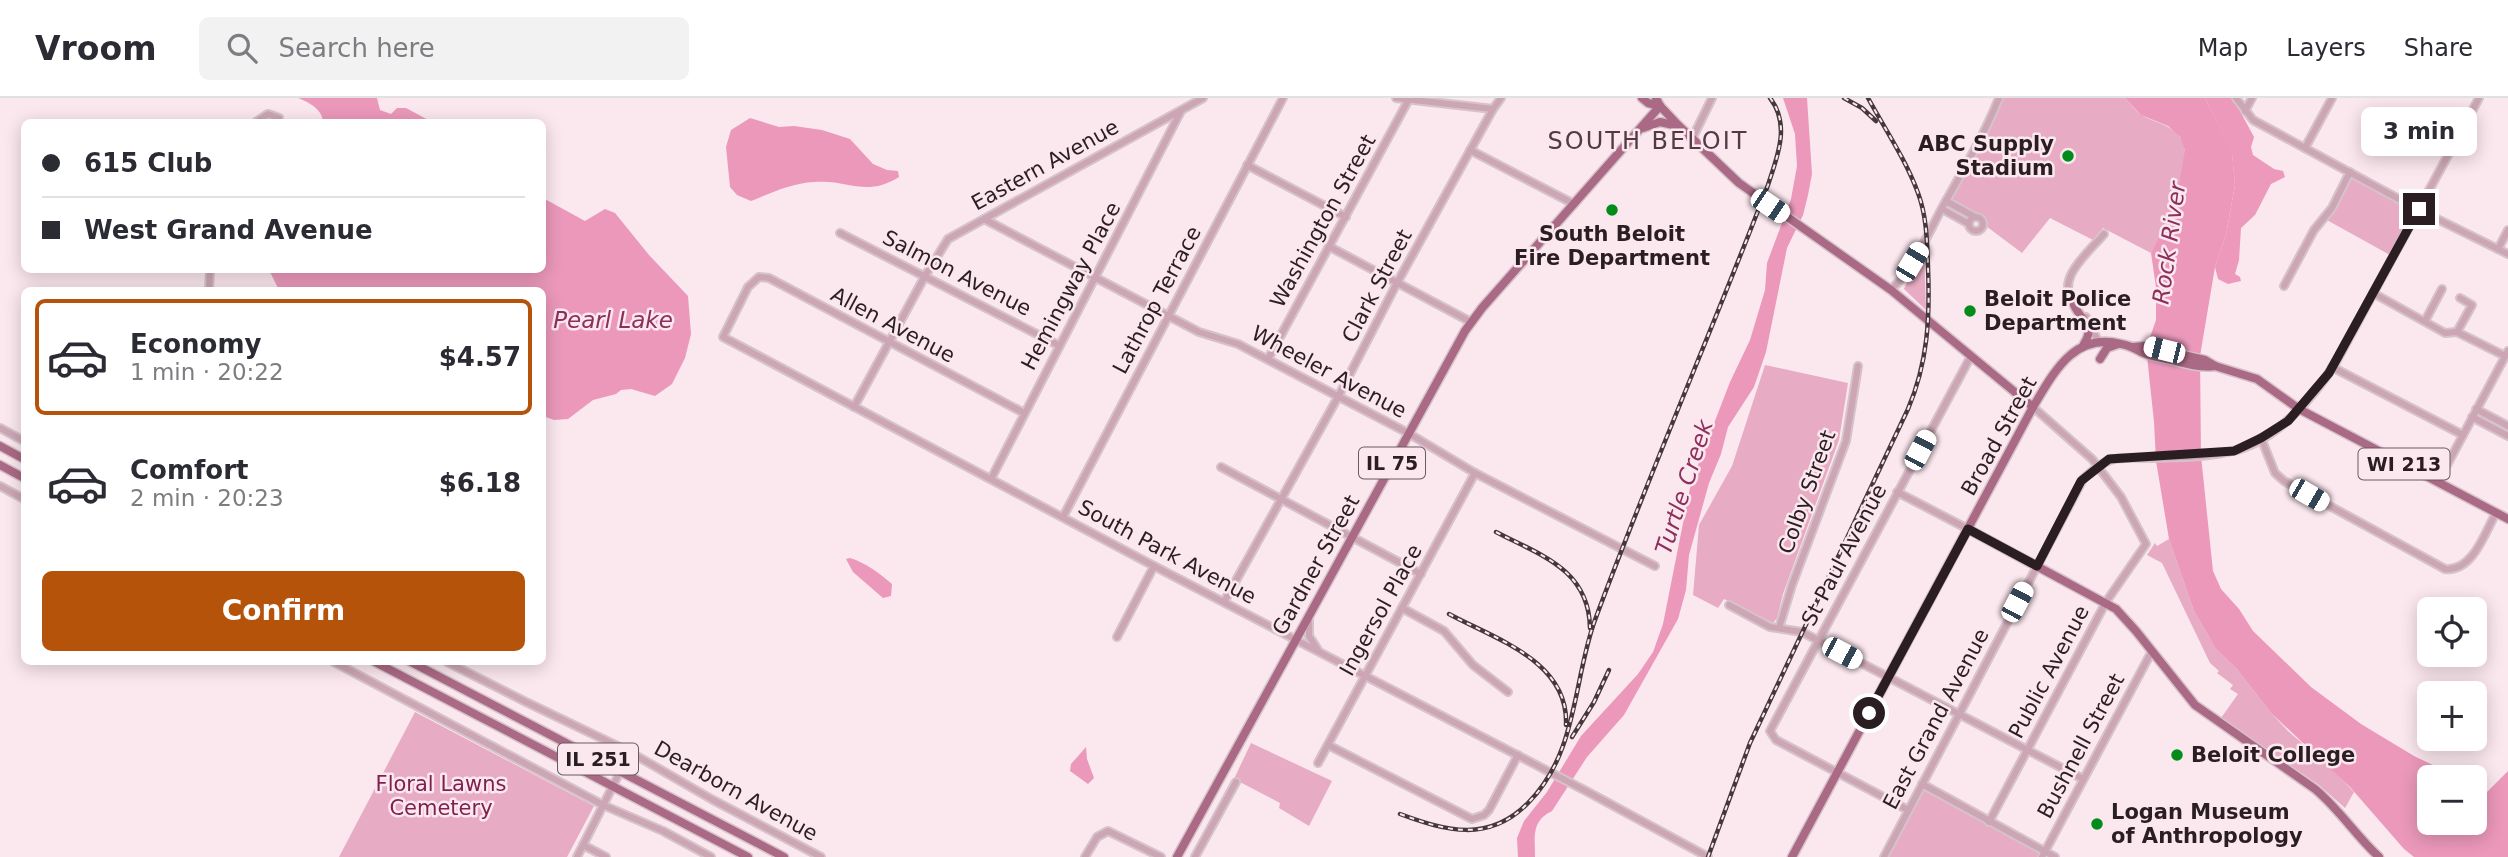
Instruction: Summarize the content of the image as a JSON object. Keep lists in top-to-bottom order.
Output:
{
  "streets": {
    "main road": [
      "Broad Street",
      "IL 75",
      "WI 213",
      "Gardner Street",
      "IL 251"
    ],
    "street": [
      "Eastern Avenue",
      "Washington Street",
      "Salmon Avenue",
      "Hemingway Place",
      "Clark Street",
      "Lathrop Terrace",
      "Allen Avenue",
      "Wheeler Avenue",
      "Colby Street",
      "South Park Avenue",
      "St Paul Avenue",
      "Ingersol Place",
      "Public Avenue",
      "East Grand Avenue",
      "Bushnell Street",
      "Dearborn Avenue"
    ]
  },
  "crossings": [
    ["Eastern Avenue", "Salmon Avenue"],
    ["Eastern Avenue", "Hemingway Place"],
    ["Eastern Avenue", "Wheeler Avenue"],
    ["Washington Street", "Wheeler Avenue"],
    ["Salmon Avenue", "Hemingway Place"],
    ["Hemingway Place", "Allen Avenue"],
    ["Hemingway Place", "Wheeler Avenue"],
    ["Hemingway Place", "South Park Avenue"],
    ["Clark Street", "Wheeler Avenue"],
    ["Clark Street", "South Park Avenue"],
    ["Lathrop Terrace", "Wheeler Avenue"],
    ["Lathrop Terrace", "South Park Avenue"],
    ["Allen Avenue", "South Park Avenue"],
    ["Wheeler Avenue", "Gardner Street"],
    ["Wheeler Avenue", "Ingersol Place"],
    ["Broad Street", "WI 213"],
    ["Broad Street", "St Paul Avenue"],
    ["South Park Avenue", "Gardner Street"],
    ["South Park Avenue", "Ingersol Place"],
    ["Public Avenue", "East Grand Avenue"]
  ],
  "districts": ["SOUTH BELOIT"],
  "water": ["Rock River", "Pearl Lake", "Turtle Creek"],
  "parks": ["Floral Lawns Cemetery"],
  "places": [
    "ABC Supply Stadium",
    "South Beloit Fire Department",
    "Beloit Police Department",
    "Beloit College",
    "Logan Museum of Anthropology"
  ],
  "page": {
    "header": "Vroom",
    "search": "Search here",
    "nav": ["Map", "Layers", "Share"],
    "bubble": "3 min",
    "banner": ["615 Club", "West Grand Avenue"],
    "list": [
      {
        "name": "Economy",
        "note": "1 min · 20:22",
        "value": "$4.57"
      },
      {
        "name": "Comfort",
        "note": "2 min · 20:23",
        "value": "$6.18"
      }
    ],
    "buttons": "Confirm",
    "map_buttons": ["+", "−"]
  }
}
